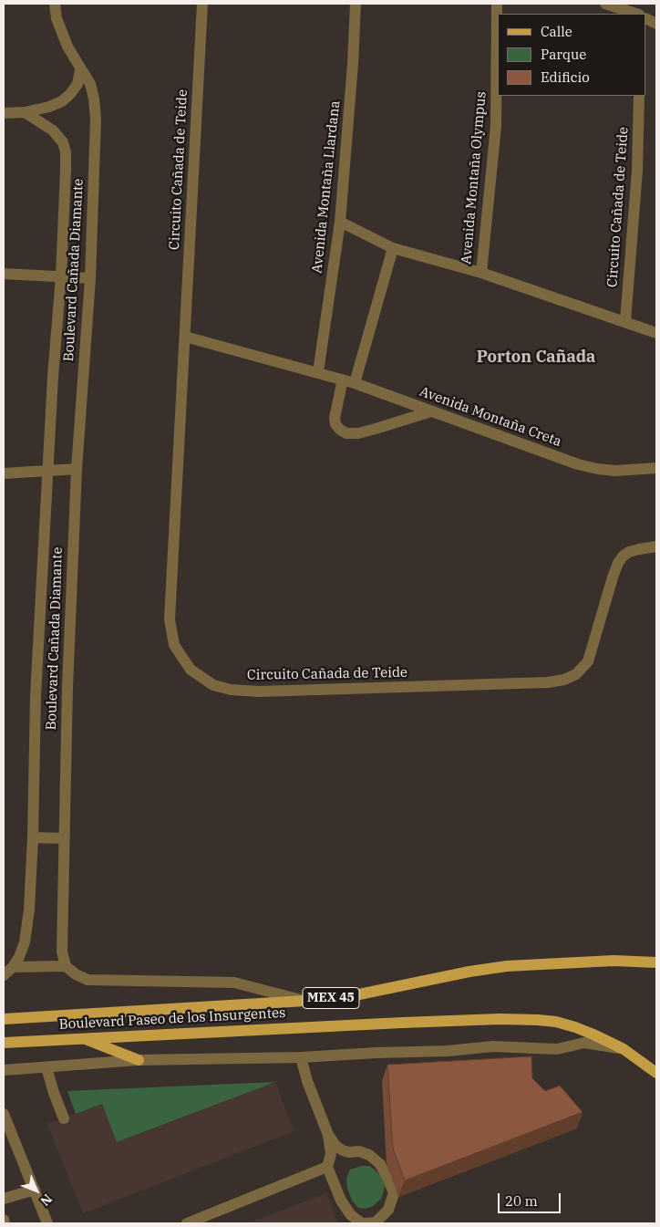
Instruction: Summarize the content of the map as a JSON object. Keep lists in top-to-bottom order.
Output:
{
  "streets": {
    "main road": ["MEX 45", "Boulevard Paseo de los Insurgentes"],
    "street": [
      "Circuito Cañada de Teide",
      "Avenida Montaña Olympus",
      "Avenida Montaña Llardana",
      "Boulevard Cañada Diamante",
      "Avenida Montaña Creta"
    ]
  },
  "crossings": [
    ["Avenida Montaña Llardana", "Avenida Montaña Creta"]
  ],
  "districts": ["Porton Cañada"],
  "legend": ["Calle", "Parque", "Edificio"],
  "scale_bar": "20 m",
  "north": "bottom right"
}
